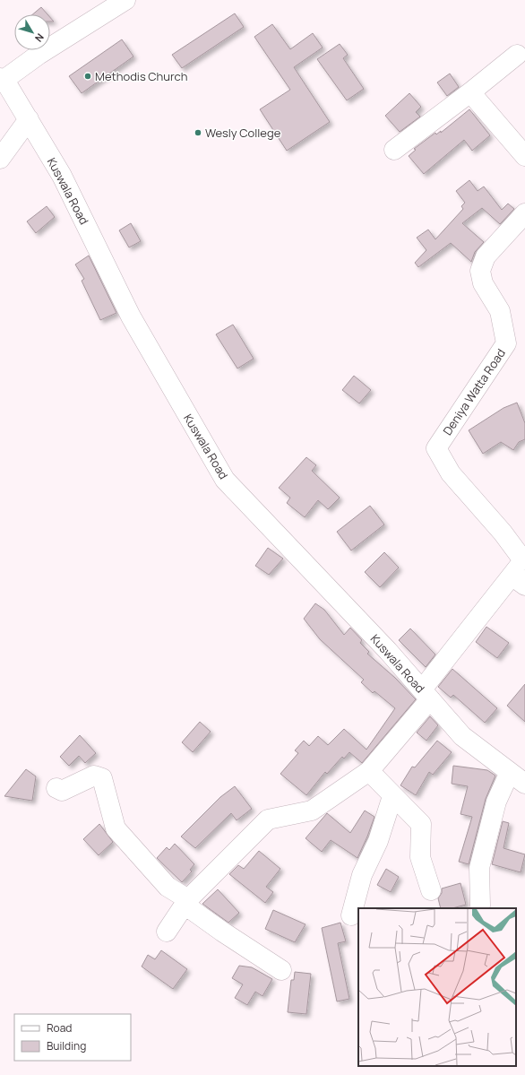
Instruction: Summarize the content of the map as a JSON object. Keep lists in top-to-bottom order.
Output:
{
  "streets": {
    "street": ["Kuswala Road", "Deniya Watta Road"]
  },
  "places": ["Methodis Church", "Wesly College"],
  "legend": ["Road", "Building"],
  "north": "bottom right"
}
